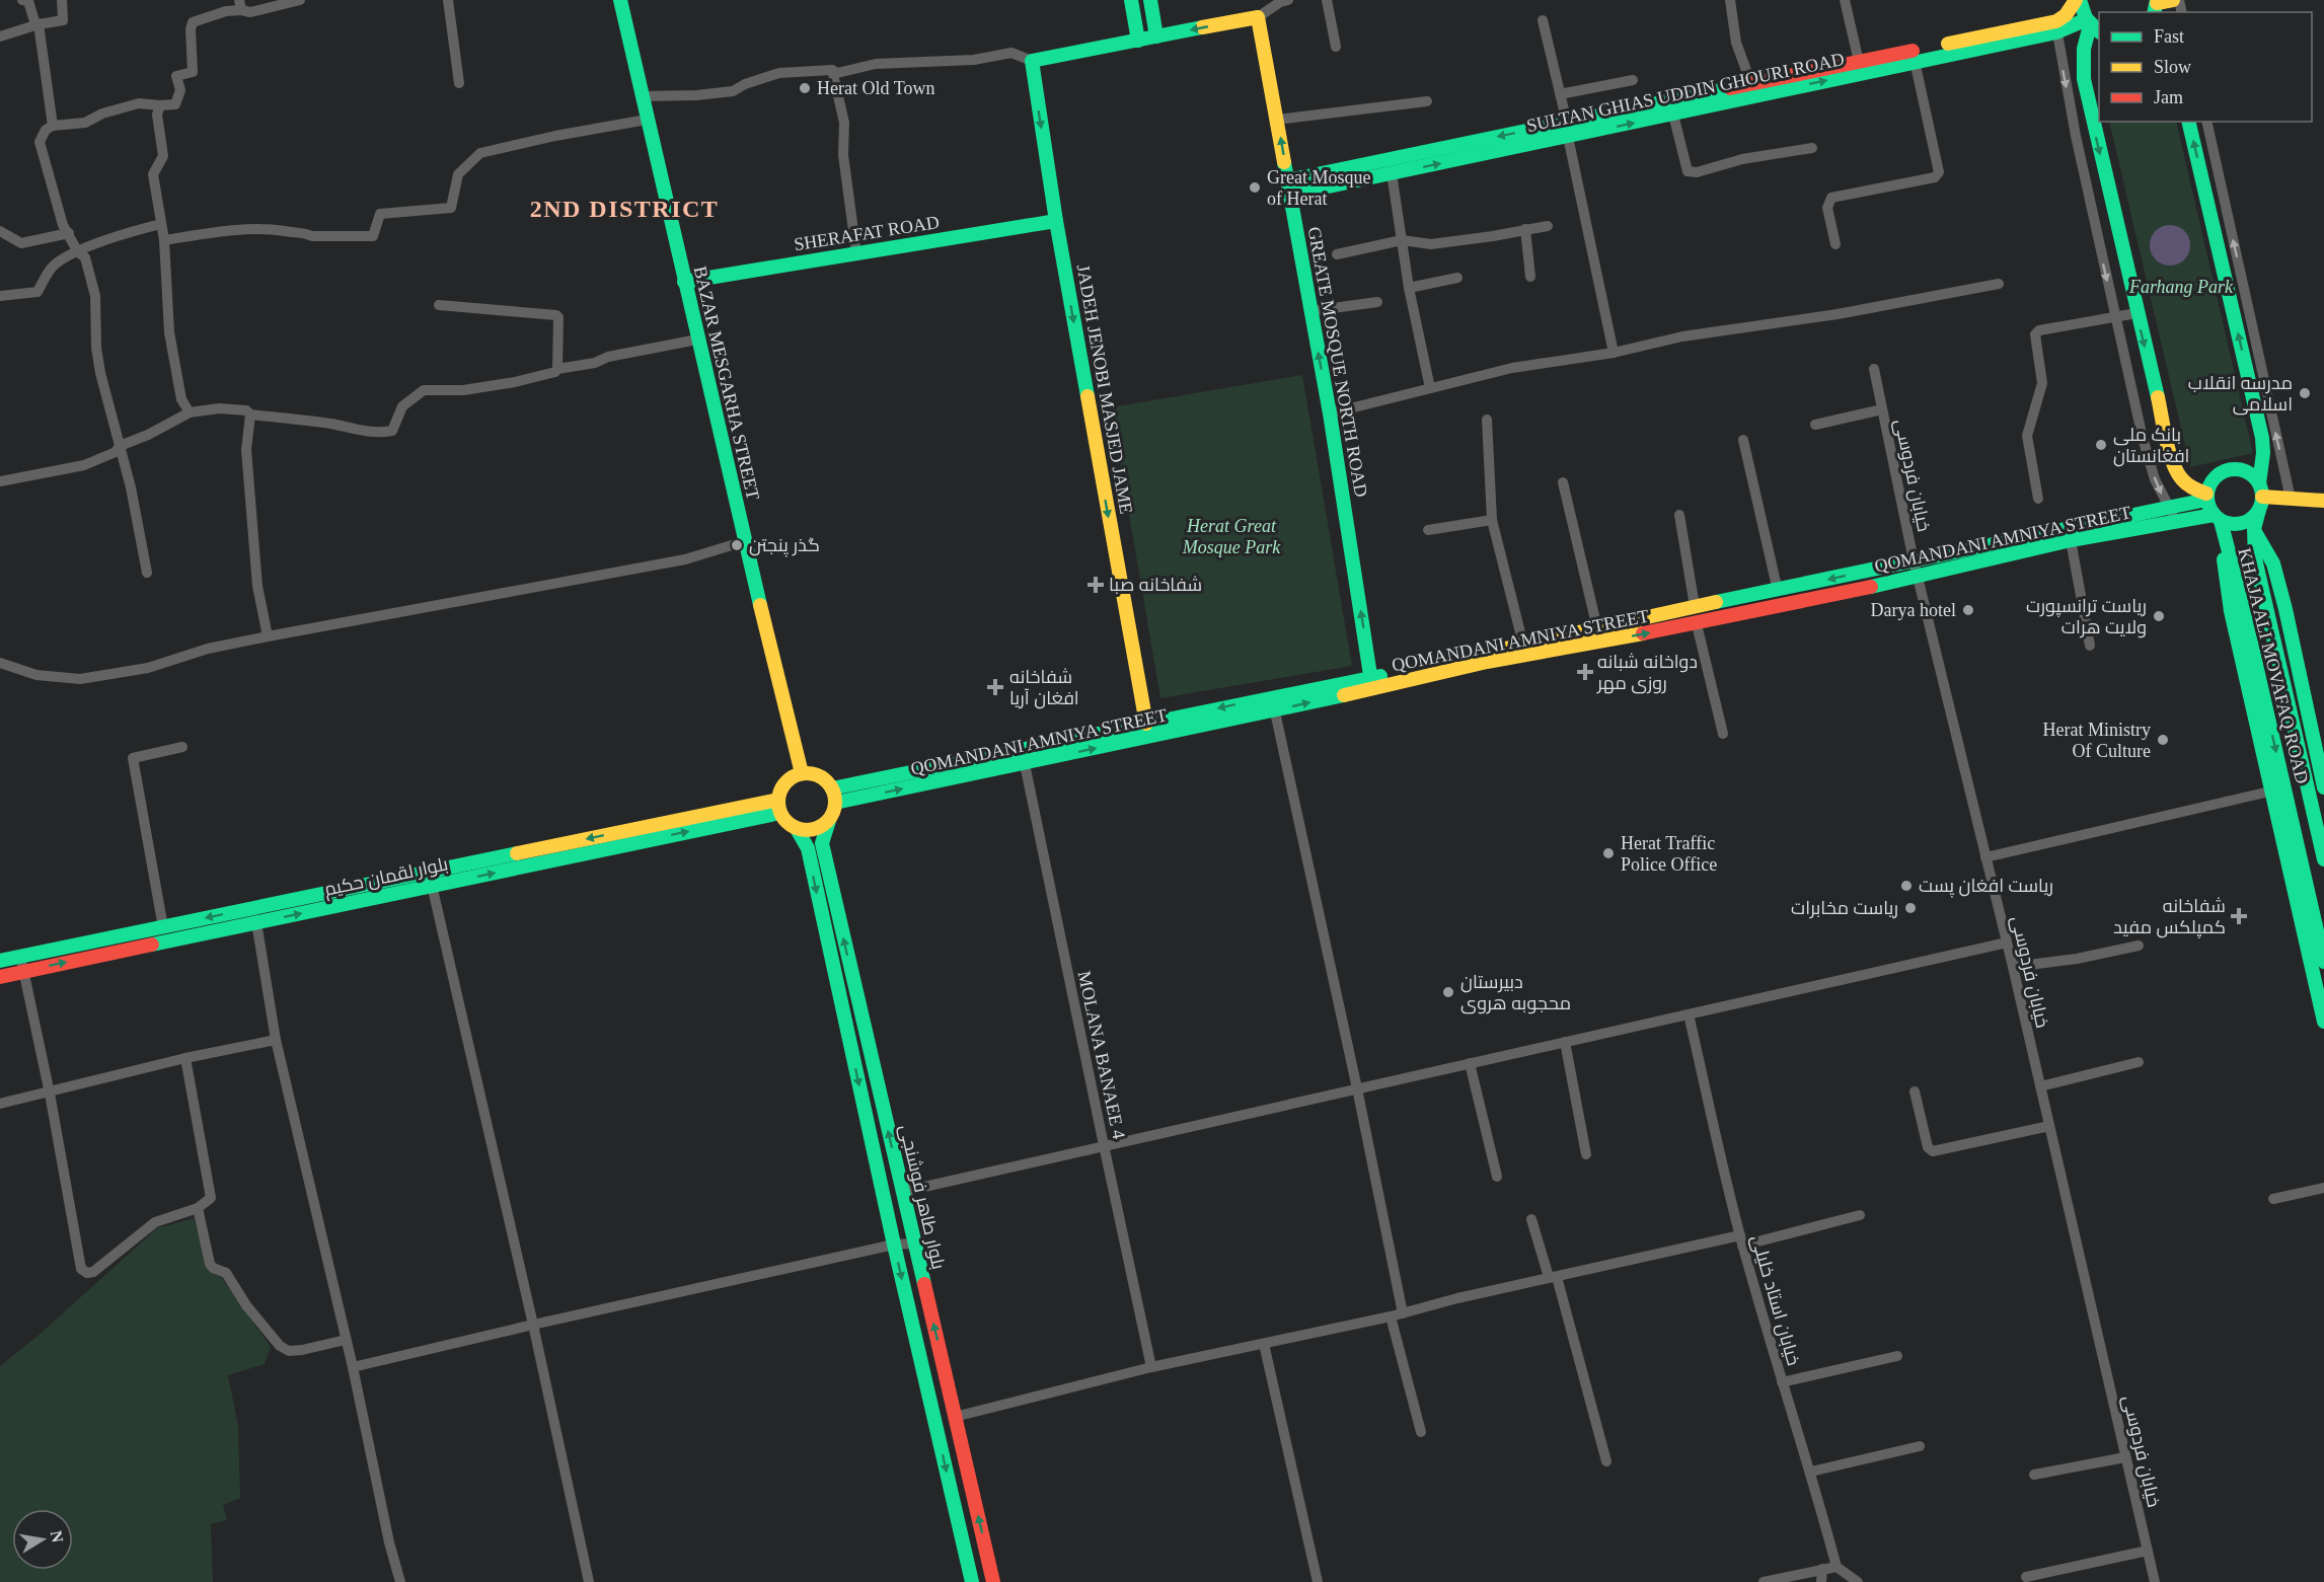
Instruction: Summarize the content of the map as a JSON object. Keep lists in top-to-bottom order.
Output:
{
  "streets": {
    "main road": [
      "SULTAN GHIAS UDDIN GHOURI ROAD",
      "SHERAFAT ROAD",
      "GREATE MOSQUE NORTH ROAD",
      "BAZAR MESGARHA STREET",
      "JADEH JENOBI MASJED JAME",
      "QOMANDANI AMNIYA STREET",
      "KHAJA ALI MOVAFAQ ROAD",
      "بلوار لقمان حکیم",
      "بلوار طاهر فوشنجی"
    ],
    "street": ["خیابان فردوسی", "MOLANA BANAEE 4", "خیابان استاد خلیلی"]
  },
  "crossings": [
    ["SULTAN GHIAS UDDIN GHOURI ROAD", "GREATE MOSQUE NORTH ROAD"],
    ["SHERAFAT ROAD", "BAZAR MESGARHA STREET"],
    ["SHERAFAT ROAD", "JADEH JENOBI MASJED JAME"],
    ["GREATE MOSQUE NORTH ROAD", "QOMANDANI AMNIYA STREET"],
    ["BAZAR MESGARHA STREET", "QOMANDANI AMNIYA STREET"],
    ["BAZAR MESGARHA STREET", "بلوار لقمان حکیم"],
    ["BAZAR MESGARHA STREET", "بلوار طاهر فوشنجی"],
    ["JADEH JENOBI MASJED JAME", "QOMANDANI AMNIYA STREET"],
    ["خیابان فردوسی", "QOMANDANI AMNIYA STREET"],
    ["QOMANDANI AMNIYA STREET", "KHAJA ALI MOVAFAQ ROAD"],
    ["QOMANDANI AMNIYA STREET", "بلوار لقمان حکیم"],
    ["QOMANDANI AMNIYA STREET", "MOLANA BANAEE 4"],
    ["QOMANDANI AMNIYA STREET", "بلوار طاهر فوشنجی"],
    ["بلوار لقمان حکیم", "بلوار طاهر فوشنجی"]
  ],
  "one_way": ["GREATE MOSQUE NORTH ROAD", "JADEH JENOBI MASJED JAME"],
  "districts": ["2ND DISTRICT"],
  "parks": ["Farhang Park", "Herat Great Mosque Park"],
  "places": {
    "other": [
      "Herat Old Town",
      "Great Mosque of Herat",
      "مدرسه انقلاب اسلامی",
      "بانک ملی افغانستان",
      "گذر پنجتن",
      "Darya hotel",
      "ریاست ترانسپورت ولایت هرات",
      "Herat Ministry Of Culture",
      "Herat Traffic Police Office",
      "ریاست افغان پست",
      "ریاست مخابرات",
      "دبیرستان محجوبه هروی"
    ],
    "health": [
      "شفاخانه صبا",
      "دواخانه شبانه روزی مهر",
      "شفاخانه افغان آریا",
      "شفاخانه کمپلکس مفید"
    ]
  },
  "legend": ["Fast", "Slow", "Jam"],
  "north": "right"
}
